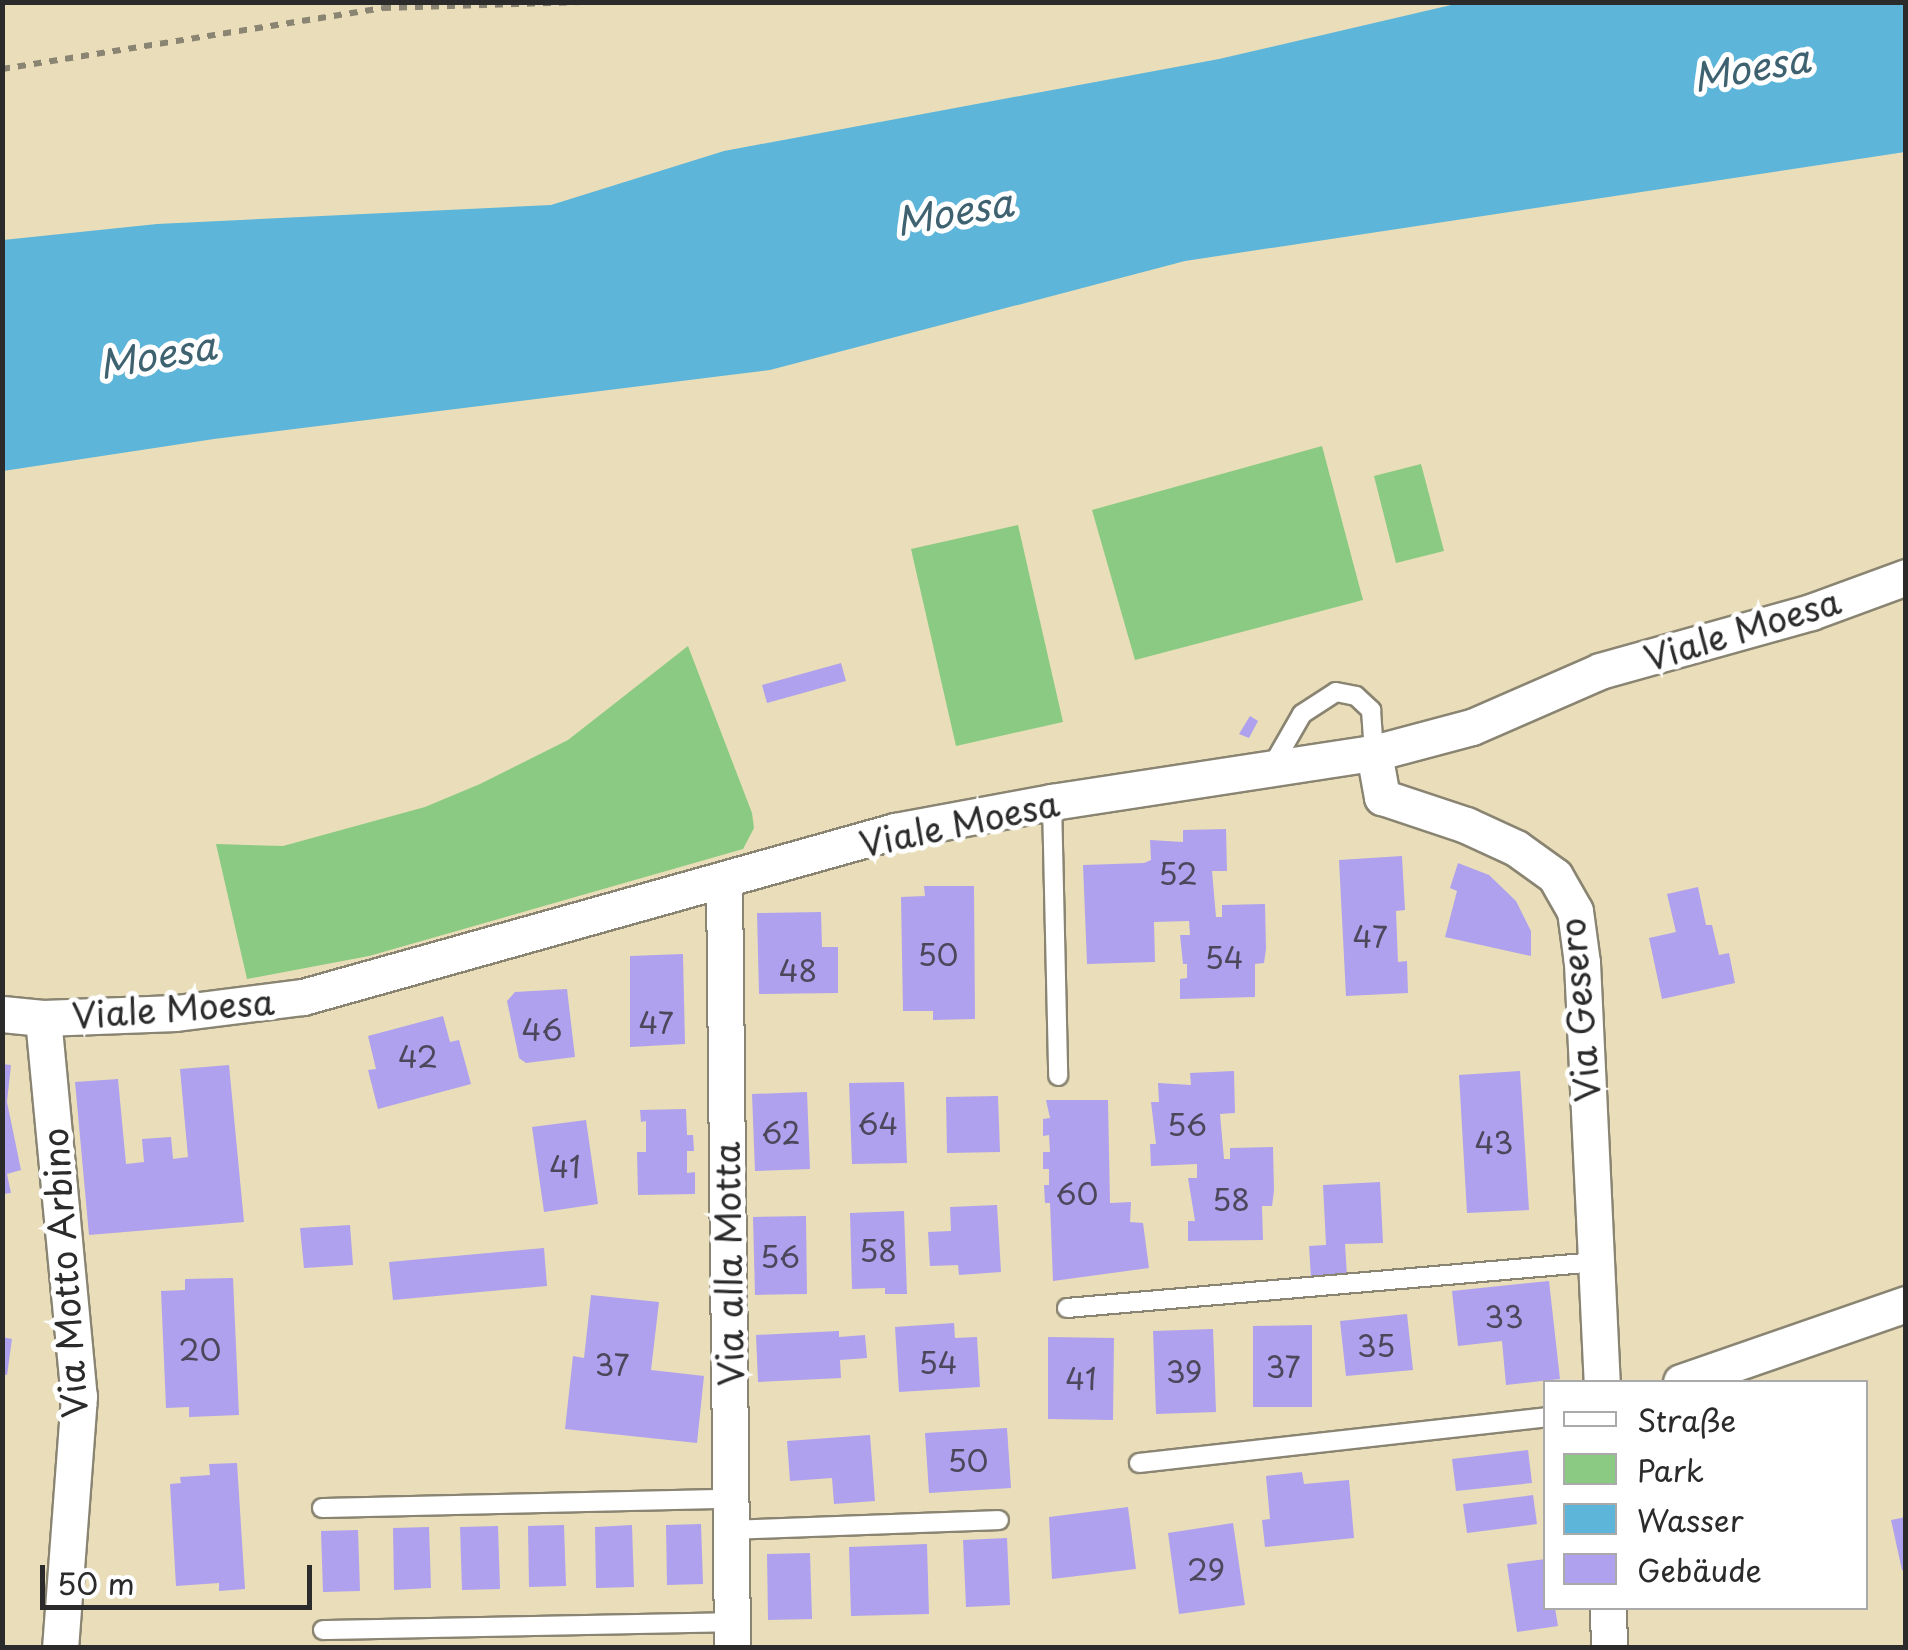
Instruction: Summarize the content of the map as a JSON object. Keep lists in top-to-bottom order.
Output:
{
  "streets": {
    "street": [
      "Viale Moesa",
      "Via Gesero",
      "Via alla Motta",
      "Via Motto Arbino"
    ]
  },
  "crossings": [
    ["Viale Moesa", "Via Gesero"],
    ["Viale Moesa", "Via alla Motta"],
    ["Viale Moesa", "Via Motto Arbino"]
  ],
  "water": ["Moesa"],
  "house_numbers": [
    "52",
    "47",
    "50",
    "54",
    "48",
    "47",
    "46",
    "42",
    "64",
    "56",
    "62",
    "43",
    "41",
    "60",
    "58",
    "58",
    "56",
    "33",
    "35",
    "20",
    "54",
    "37",
    "37",
    "39",
    "41",
    "50",
    "29"
  ],
  "legend": [
    "Straße",
    "Park",
    "Wasser",
    "Gebäude"
  ],
  "scale_bar": "50 m"
}
